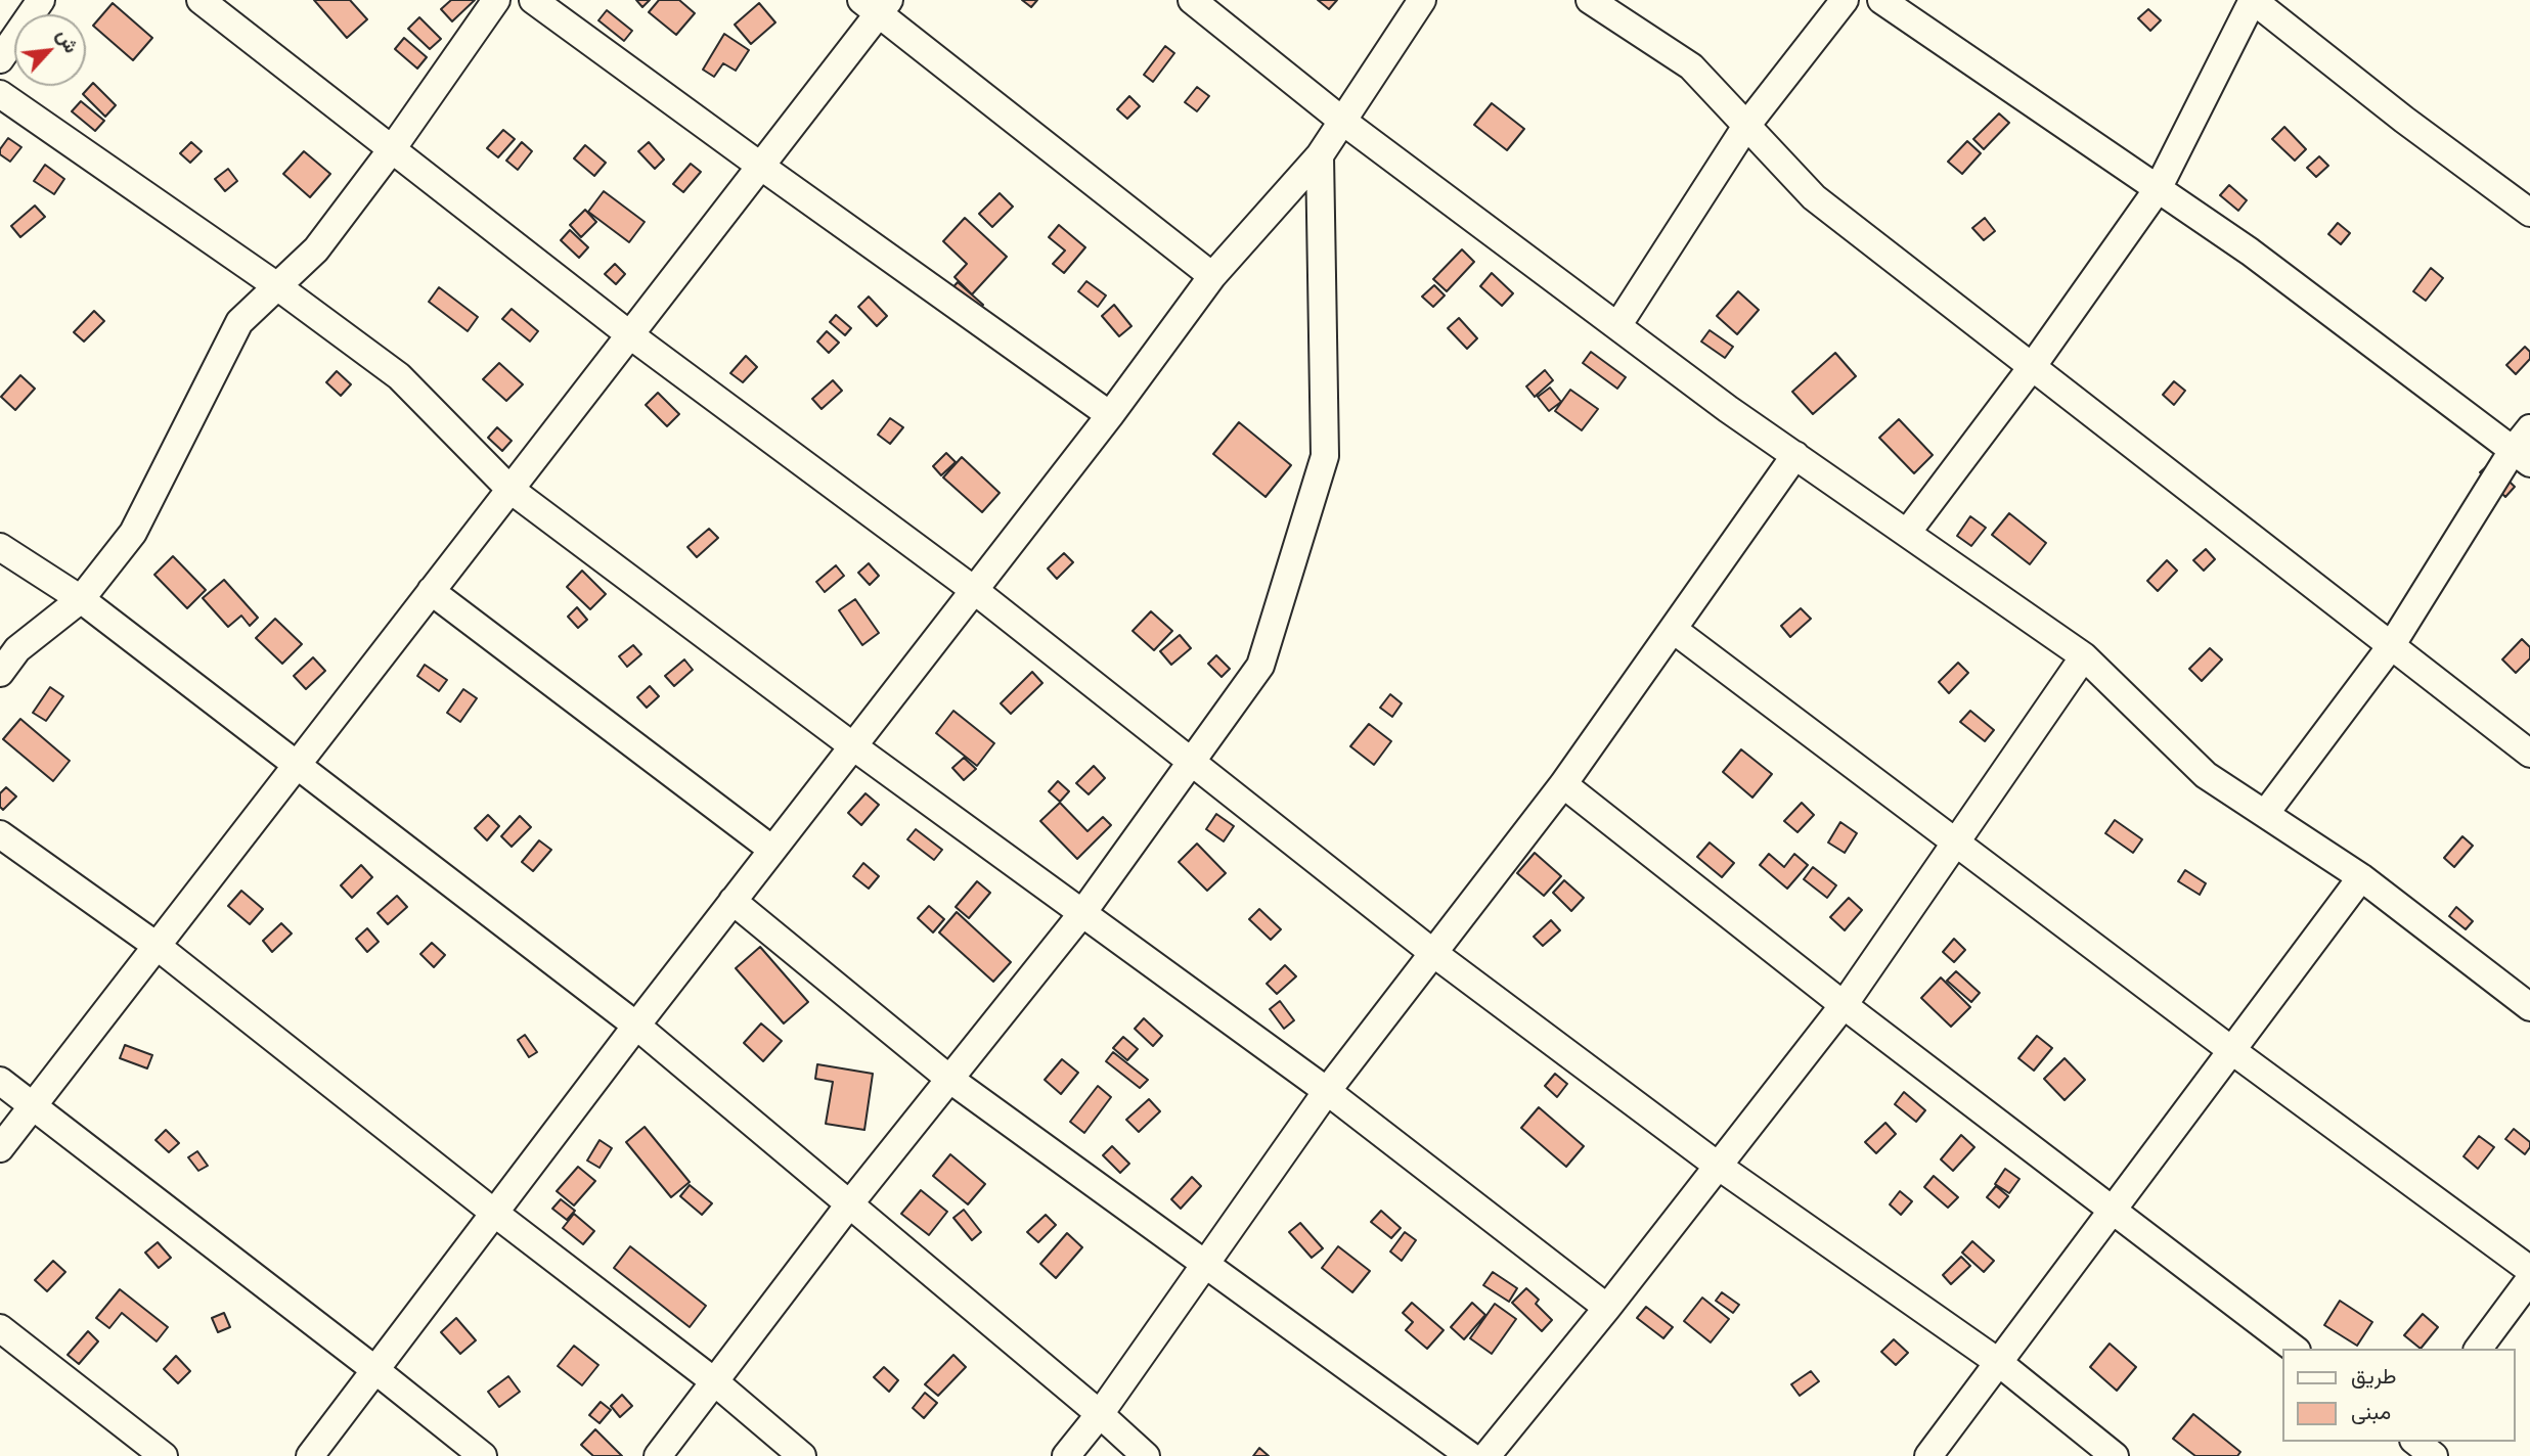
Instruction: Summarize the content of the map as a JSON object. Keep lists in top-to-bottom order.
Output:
{
  "legend": ["طريق", "مبنى"],
  "north": "top right"
}
